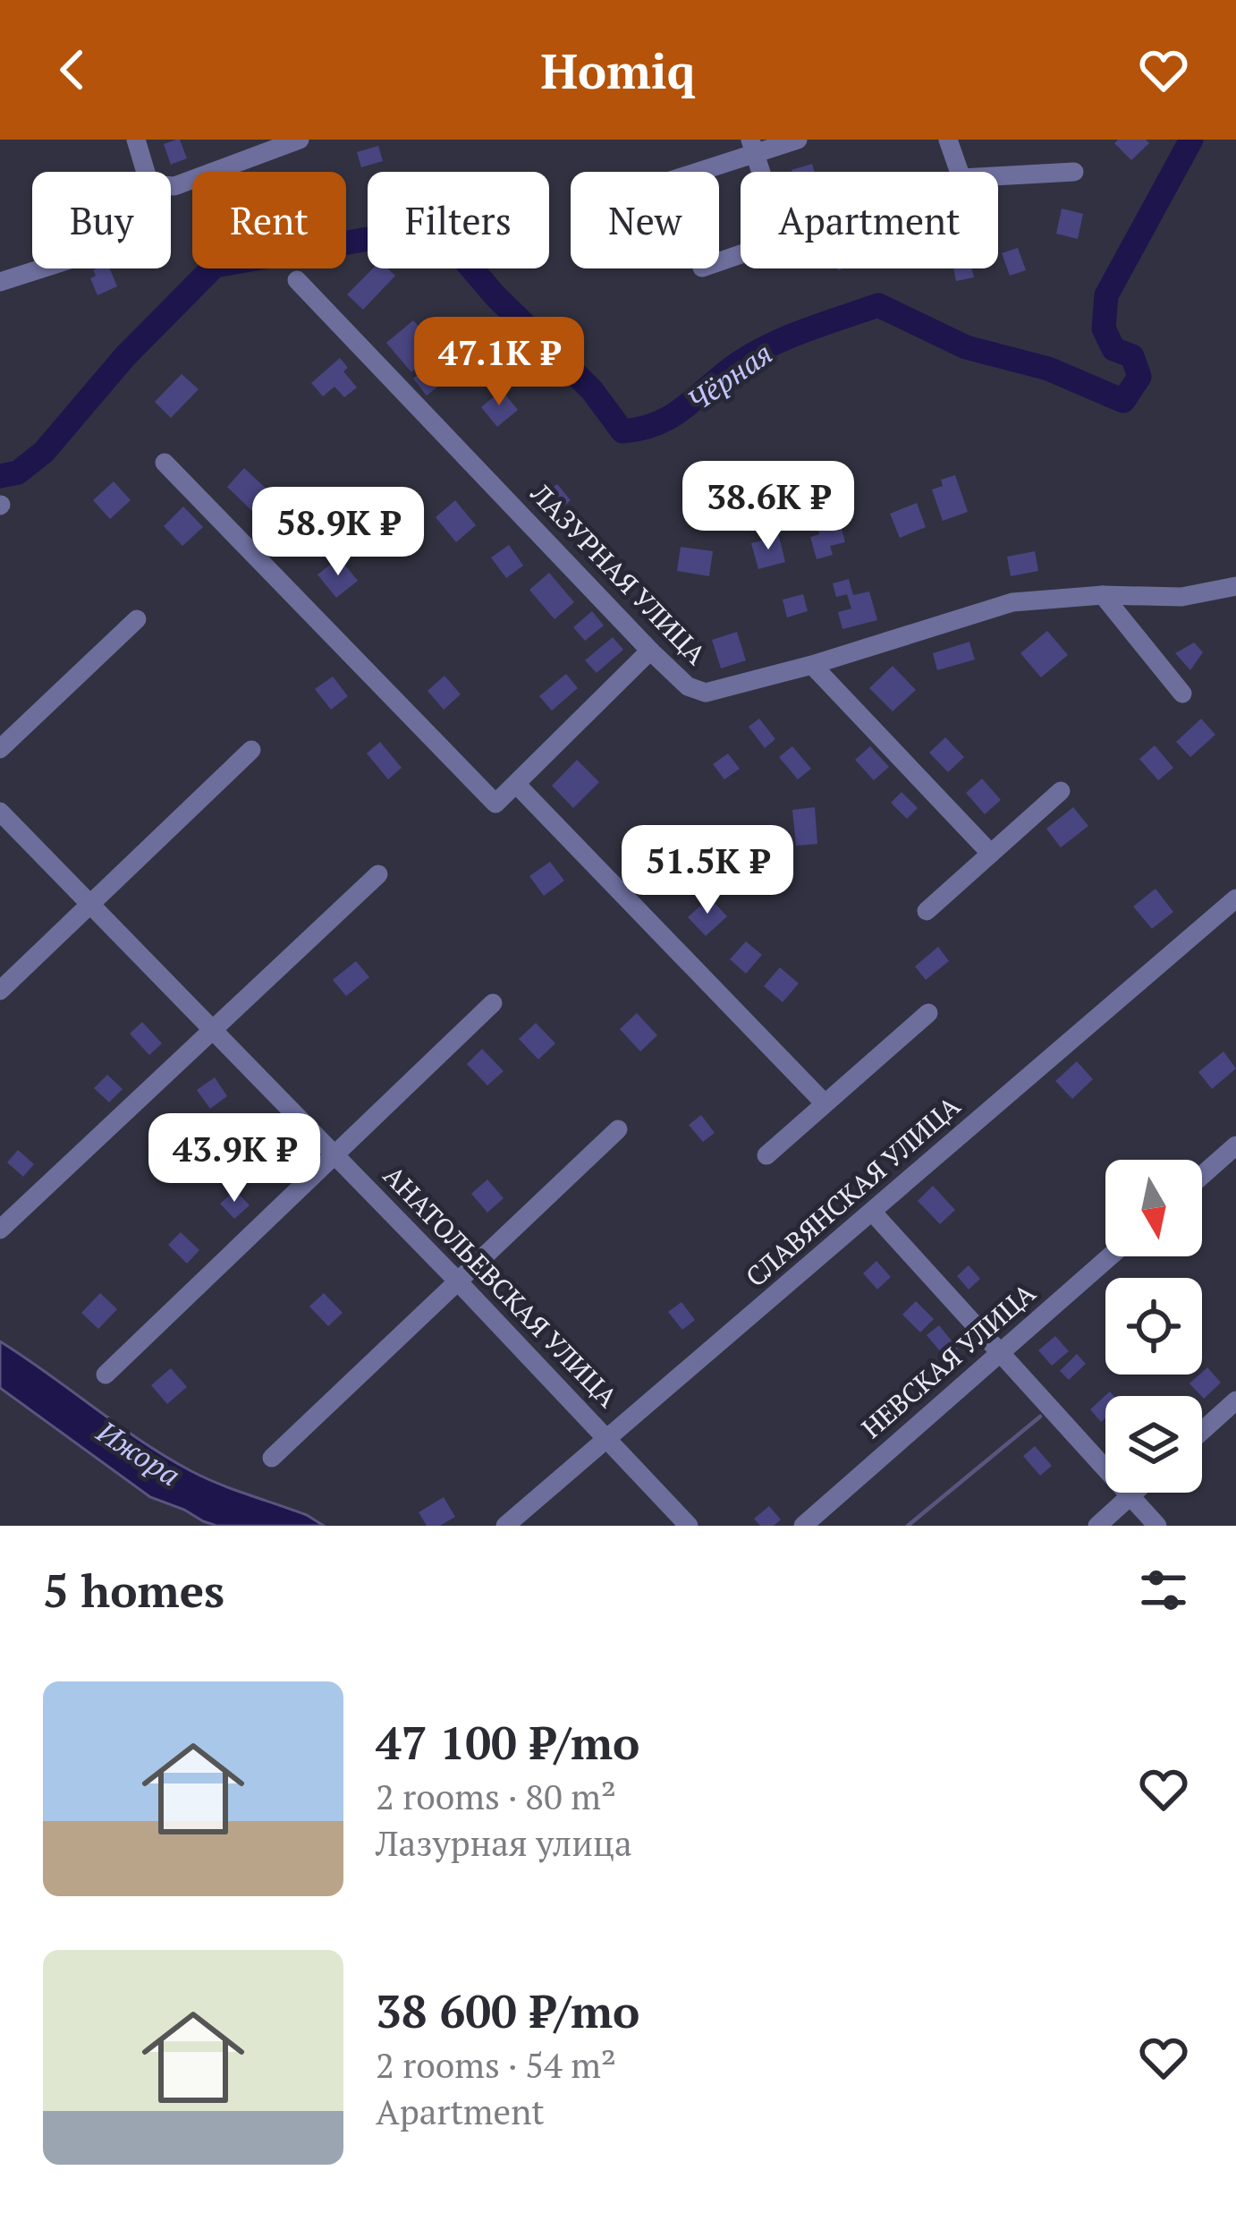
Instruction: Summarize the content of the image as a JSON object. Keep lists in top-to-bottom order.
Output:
{
  "streets": {
    "street": [
      "ЛАЗУРНАЯ УЛИЦА",
      "СЛАВЯНСКАЯ УЛИЦА",
      "АНАТОЛЬЕВСКАЯ УЛИЦА",
      "НЕВСКАЯ УЛИЦА"
    ]
  },
  "crossings": [
    ["СЛАВЯНСКАЯ УЛИЦА", "АНАТОЛЬЕВСКАЯ УЛИЦА"]
  ],
  "water": ["Чёрная", "Ижора"],
  "north": "bottom",
  "page": {
    "header": "Homiq",
    "chip": [
      "Buy",
      "Rent",
      "Filters",
      "New",
      "Apartment"
    ],
    "price": [
      "47.1K ₽",
      "38.6K ₽",
      "58.9K ₽",
      "51.5K ₽",
      "43.9K ₽"
    ],
    "heading": "5 homes",
    "list": [
      {
        "name": "47 100 ₽/mo",
        "note": "2 rooms · 80 m² · Лазурная улица"
      },
      {
        "name": "38 600 ₽/mo",
        "note": "2 rooms · 54 m² · Apartment"
      }
    ]
  }
}
